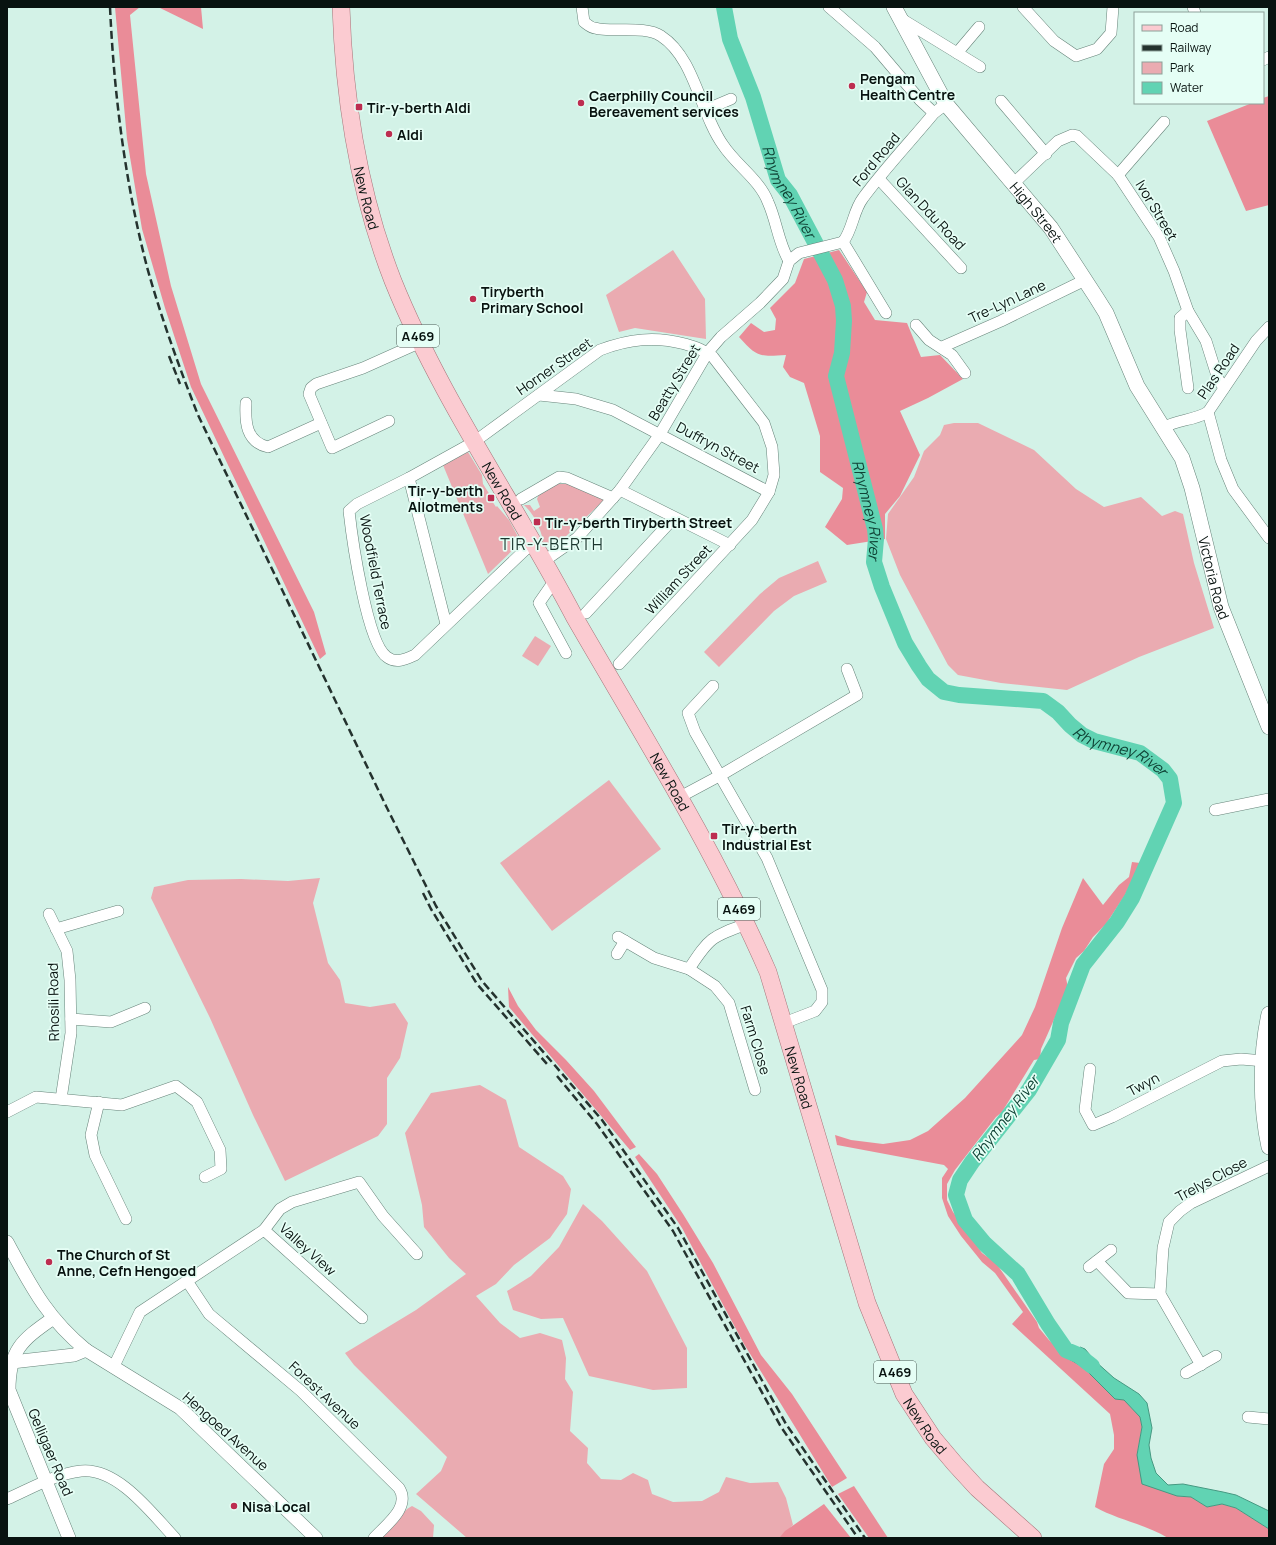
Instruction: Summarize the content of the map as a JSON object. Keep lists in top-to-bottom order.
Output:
{
  "streets": {
    "main road": [
      "New Road",
      "High Street",
      "A469",
      "Victoria Road"
    ],
    "street": [
      "Ford Road",
      "Ivor Street",
      "Glan Ddu Road",
      "Tre-Lyn Lane",
      "Horner Street",
      "Plas Road",
      "Beatty Street",
      "Duffryn Street",
      "Woodfield Terrace",
      "William Street",
      "Rhosili Road",
      "Farm Close",
      "Twyn",
      "Trelys Close",
      "Valley View",
      "Forest Avenue",
      "Hengoed Avenue",
      "Gelligaer Road"
    ]
  },
  "crossings": [
    ["Ford Road", "Glan Ddu Road"],
    ["Ford Road", "High Street"],
    ["Ford Road", "Beatty Street"],
    ["New Road", "Horner Street"],
    ["New Road", "Beatty Street"],
    ["New Road", "Woodfield Terrace"],
    ["Ivor Street", "High Street"],
    ["Ivor Street", "Plas Road"],
    ["High Street", "Tre-Lyn Lane"],
    ["High Street", "Plas Road"],
    ["High Street", "Victoria Road"],
    ["Horner Street", "Beatty Street"],
    ["Horner Street", "Duffryn Street"],
    ["Horner Street", "Woodfield Terrace"],
    ["Horner Street", "William Street"],
    ["Plas Road", "Victoria Road"],
    ["Beatty Street", "Duffryn Street"],
    ["Beatty Street", "William Street"],
    ["Duffryn Street", "William Street"],
    ["Valley View", "Forest Avenue"],
    ["Valley View", "Hengoed Avenue"],
    ["Hengoed Avenue", "Gelligaer Road"]
  ],
  "districts": ["TIR-Y-BERTH"],
  "water": ["Rhymney River"],
  "places": {
    "other": [
      "Pengam Health Centre",
      "Caerphilly Council Bereavement services",
      "Aldi",
      "Tiryberth Primary School",
      "The Church of St Anne, Cefn Hengoed",
      "Nisa Local"
    ],
    "transit": [
      "Tir-y-berth Aldi",
      "Tir-y-berth Allotments",
      "Tir-y-berth Tiryberth Street",
      "Tir-y-berth Industrial Est"
    ]
  },
  "legend": [
    "Road",
    "Railway",
    "Park",
    "Water"
  ]
}
